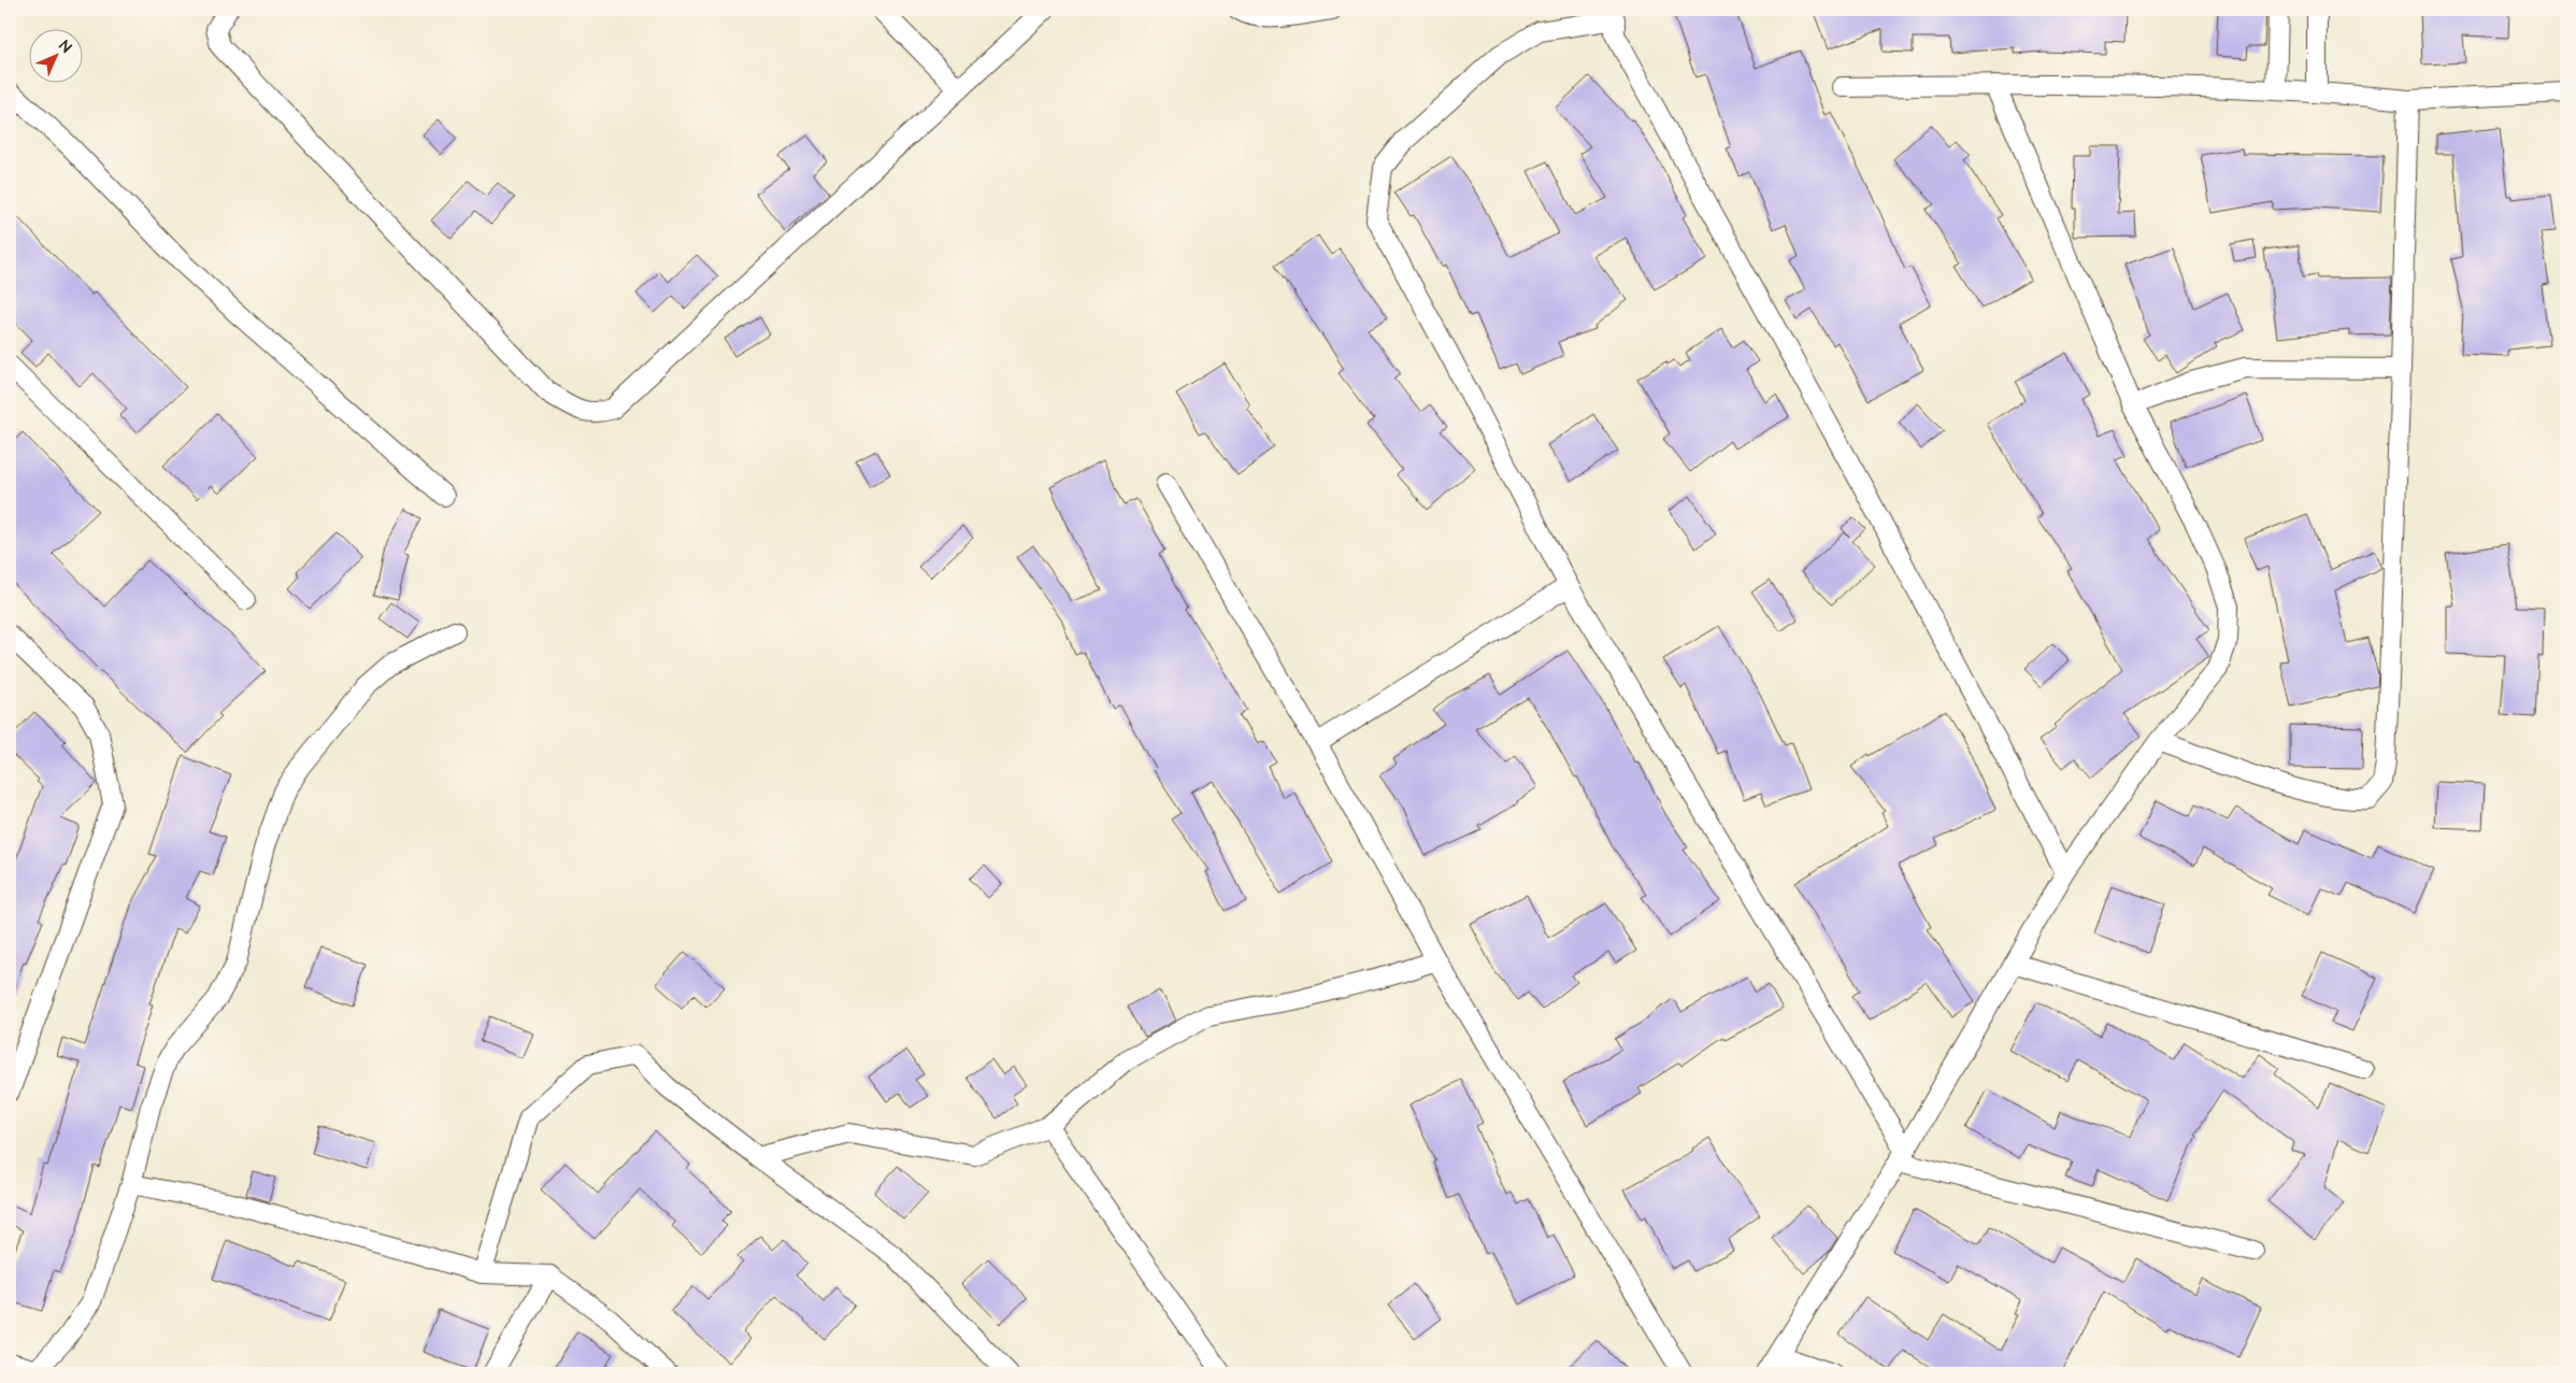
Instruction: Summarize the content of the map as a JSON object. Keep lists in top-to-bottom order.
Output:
{
  "north": "top right"
}
